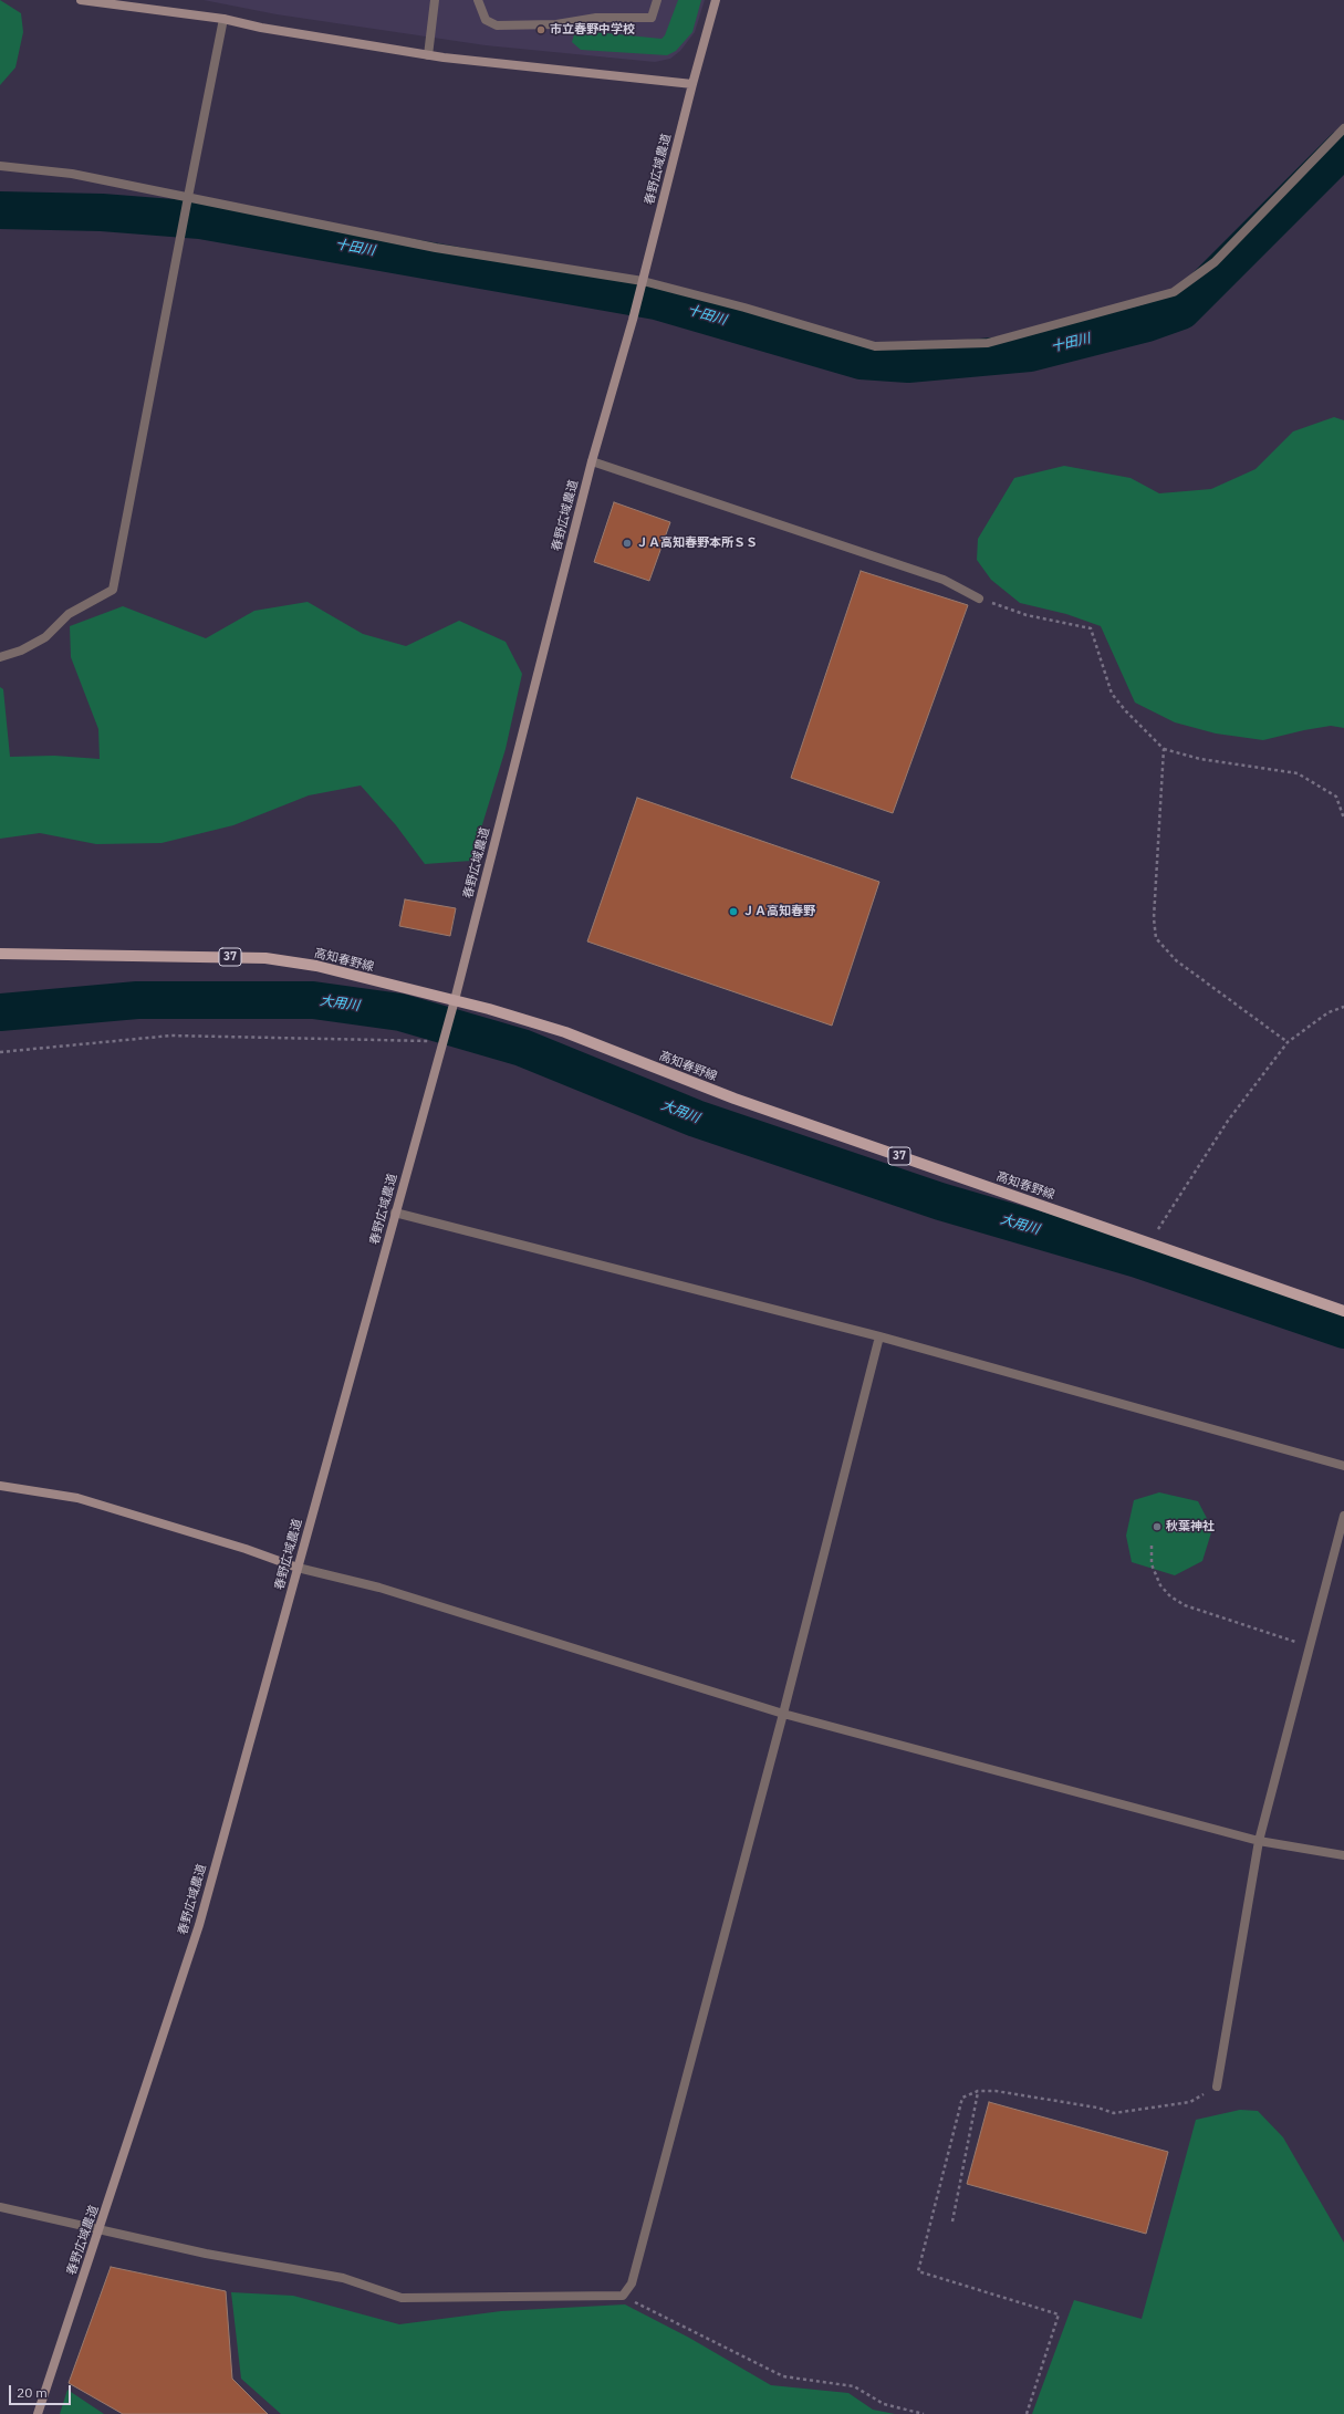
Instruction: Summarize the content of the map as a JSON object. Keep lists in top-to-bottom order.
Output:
{
  "streets": {
    "main road": ["37", "高知春野線"],
    "street": ["春野広域農道"]
  },
  "crossings": [
    ["春野広域農道", "高知春野線"]
  ],
  "water": ["十田川", "大用川"],
  "places": [
    "市立春野中学校",
    "ＪＡ高知春野本所ＳＳ",
    "ＪＡ高知春野",
    "秋葉神社"
  ],
  "scale_bar": "20 m"
}
